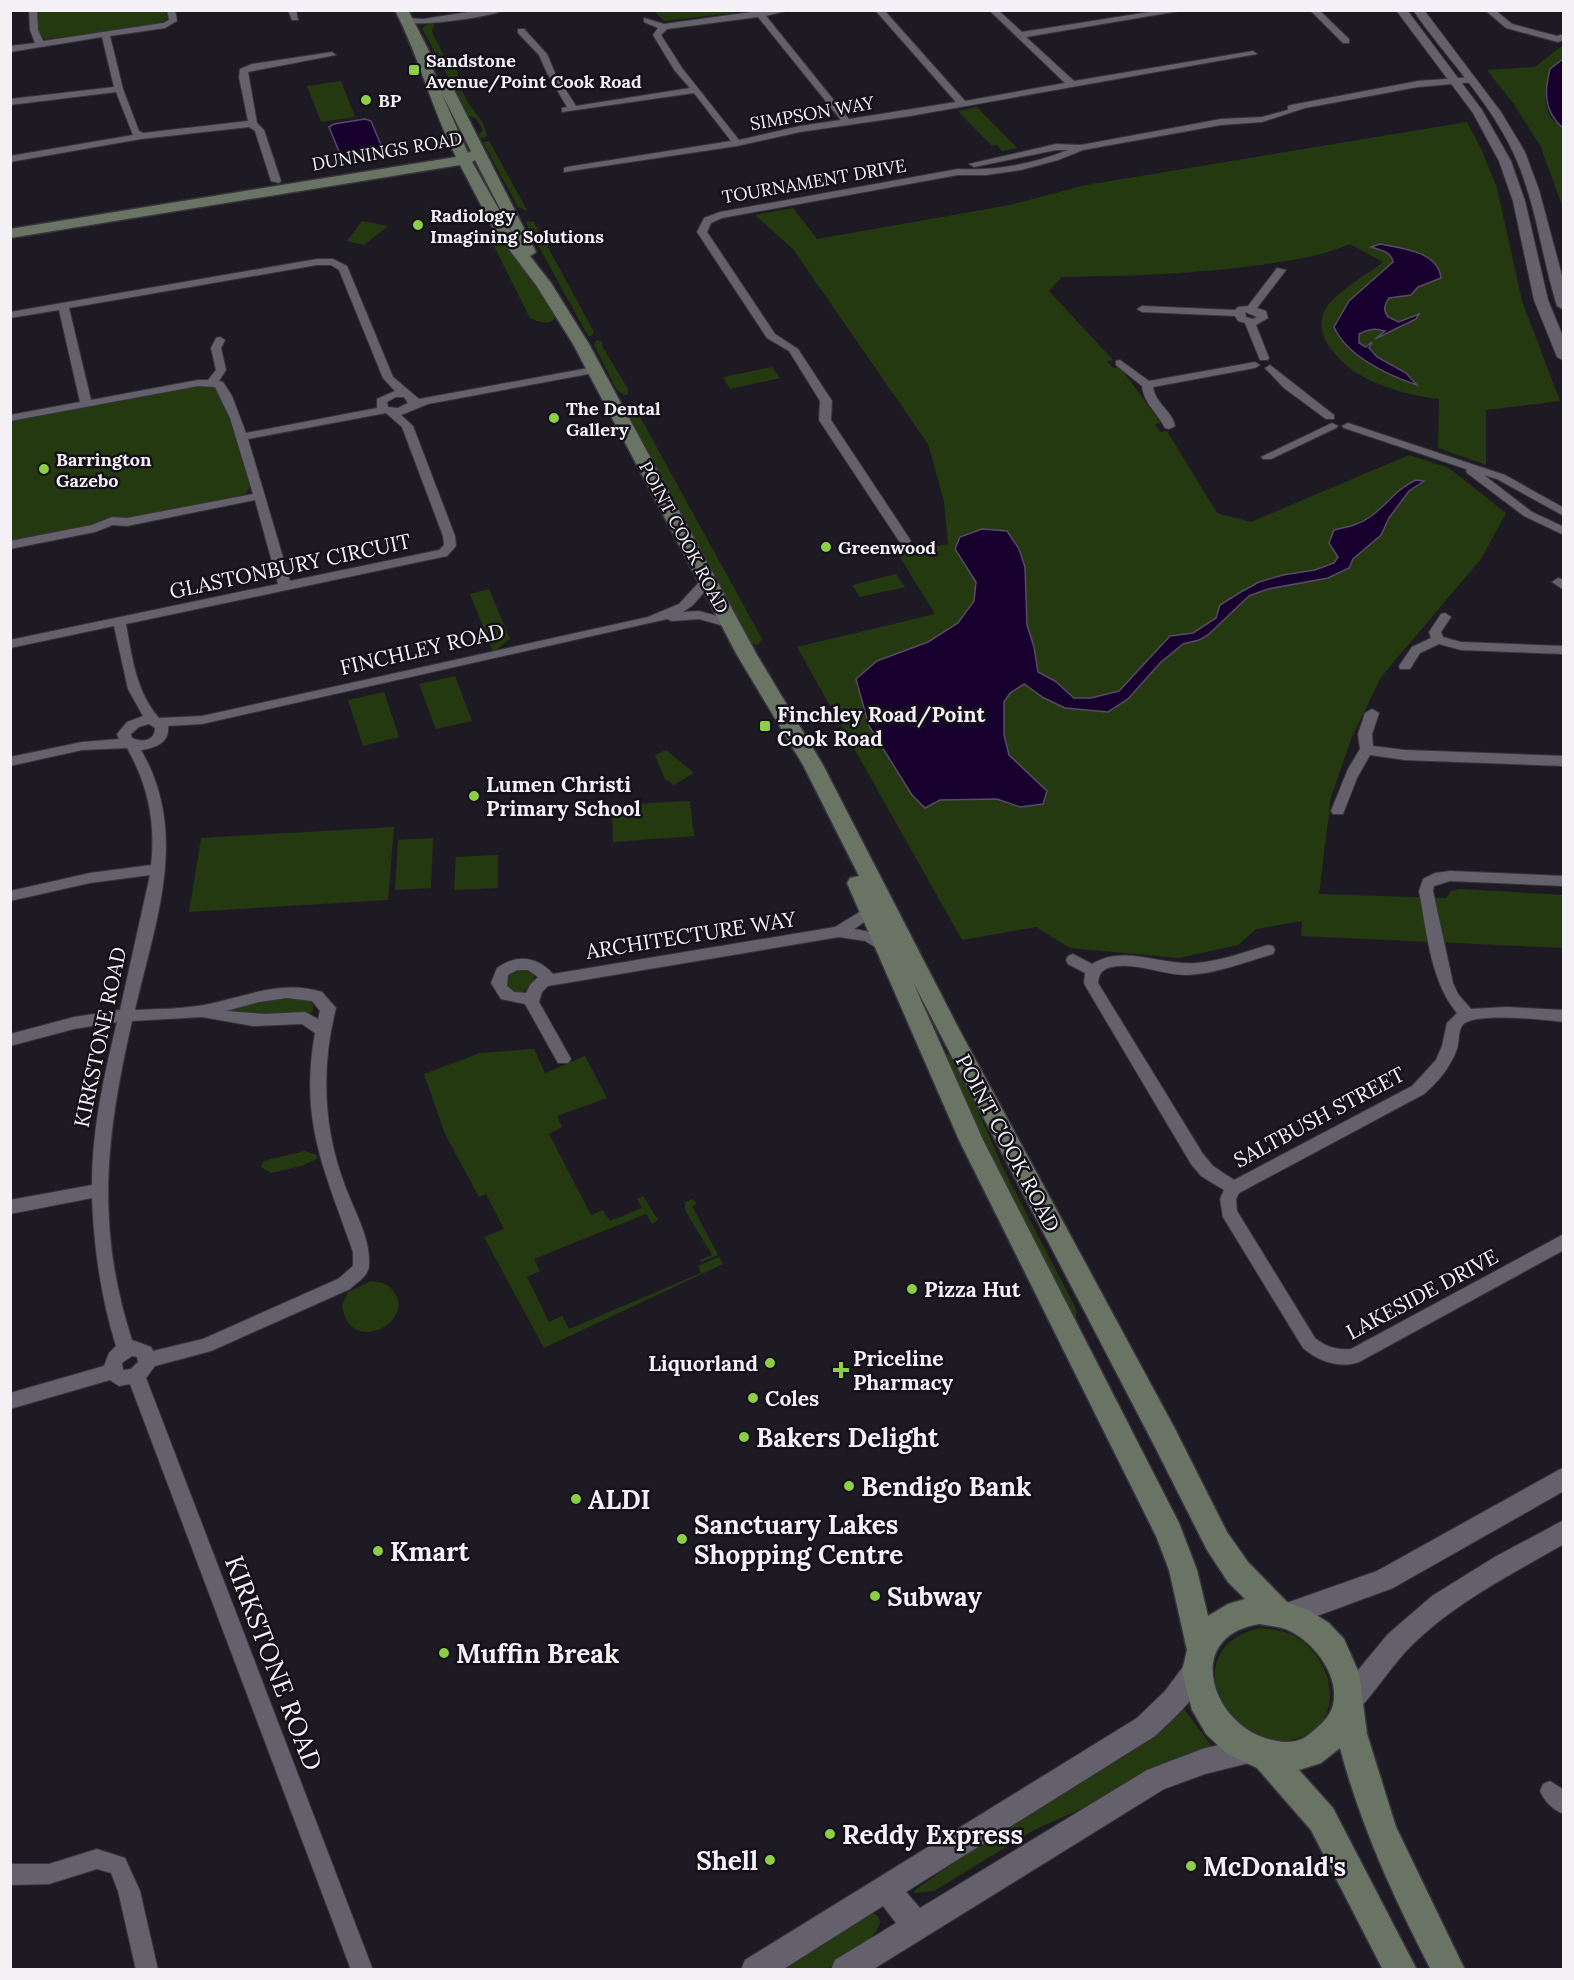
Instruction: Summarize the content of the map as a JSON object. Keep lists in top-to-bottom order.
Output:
{
  "streets": {
    "main road": ["DUNNINGS ROAD", "POINT COOK ROAD"],
    "street": [
      "SIMPSON WAY",
      "TOURNAMENT DRIVE",
      "GLASTONBURY CIRCUIT",
      "FINCHLEY ROAD",
      "ARCHITECTURE WAY",
      "KIRKSTONE ROAD",
      "SALTBUSH STREET",
      "LAKESIDE DRIVE"
    ]
  },
  "crossings": [
    ["DUNNINGS ROAD", "POINT COOK ROAD"],
    ["POINT COOK ROAD", "FINCHLEY ROAD"],
    ["POINT COOK ROAD", "ARCHITECTURE WAY"],
    ["FINCHLEY ROAD", "KIRKSTONE ROAD"],
    ["SALTBUSH STREET", "LAKESIDE DRIVE"]
  ],
  "places": {
    "transit": ["Sandstone Avenue/Point Cook Road", "Finchley Road/Point Cook Road"],
    "other": [
      "BP",
      "Radiology Imagining Solutions",
      "The Dental Gallery",
      "Barrington Gazebo",
      "Greenwood",
      "Lumen Christi Primary School",
      "Pizza Hut",
      "Liquorland",
      "Coles",
      "Bakers Delight",
      "Bendigo Bank",
      "ALDI",
      "Sanctuary Lakes Shopping Centre",
      "Kmart",
      "Subway",
      "Muffin Break",
      "Reddy Express",
      "Shell",
      "McDonald's"
    ],
    "health": ["Priceline Pharmacy"]
  }
}
